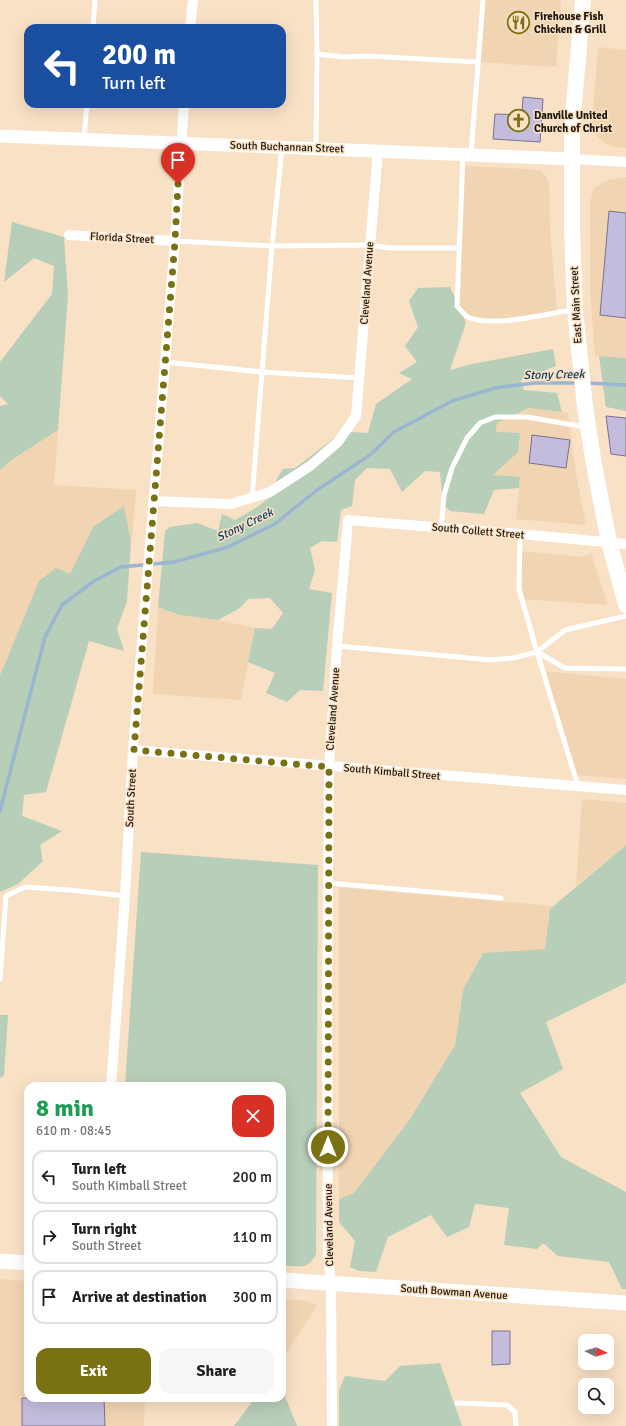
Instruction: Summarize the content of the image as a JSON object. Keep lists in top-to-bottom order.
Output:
{
  "streets": {
    "main road": ["East Main Street", "South Bowman Avenue"],
    "street": [
      "South Buchannan Street",
      "Florida Street",
      "Cleveland Avenue",
      "South Collett Street",
      "South Kimball Street",
      "South Street"
    ]
  },
  "crossings": [
    ["South Buchannan Street", "Cleveland Avenue"],
    ["South Buchannan Street", "East Main Street"],
    ["South Buchannan Street", "South Street"],
    ["Florida Street", "South Street"],
    ["Cleveland Avenue", "South Collett Street"],
    ["Cleveland Avenue", "South Kimball Street"],
    ["Cleveland Avenue", "South Bowman Avenue"],
    ["East Main Street", "South Collett Street"],
    ["South Kimball Street", "South Street"]
  ],
  "water": ["Stony Creek"],
  "places": {
    "restaurant": ["Firehouse Fish Chicken & Grill"],
    "church": ["Danville United Church of Christ"]
  },
  "north": "right",
  "page": {
    "turn": ["200 m", "Turn left"],
    "heading": ["8 min", "610 m · 08:45"],
    "list": [
      {
        "name": "Turn left",
        "note": "South Kimball Street",
        "value": "200 m"
      },
      {
        "name": "Turn right",
        "note": "South Street",
        "value": "110 m"
      },
      {
        "name": "Arrive at destination",
        "value": "300 m"
      }
    ],
    "buttons": ["Exit", "Share"]
  }
}
